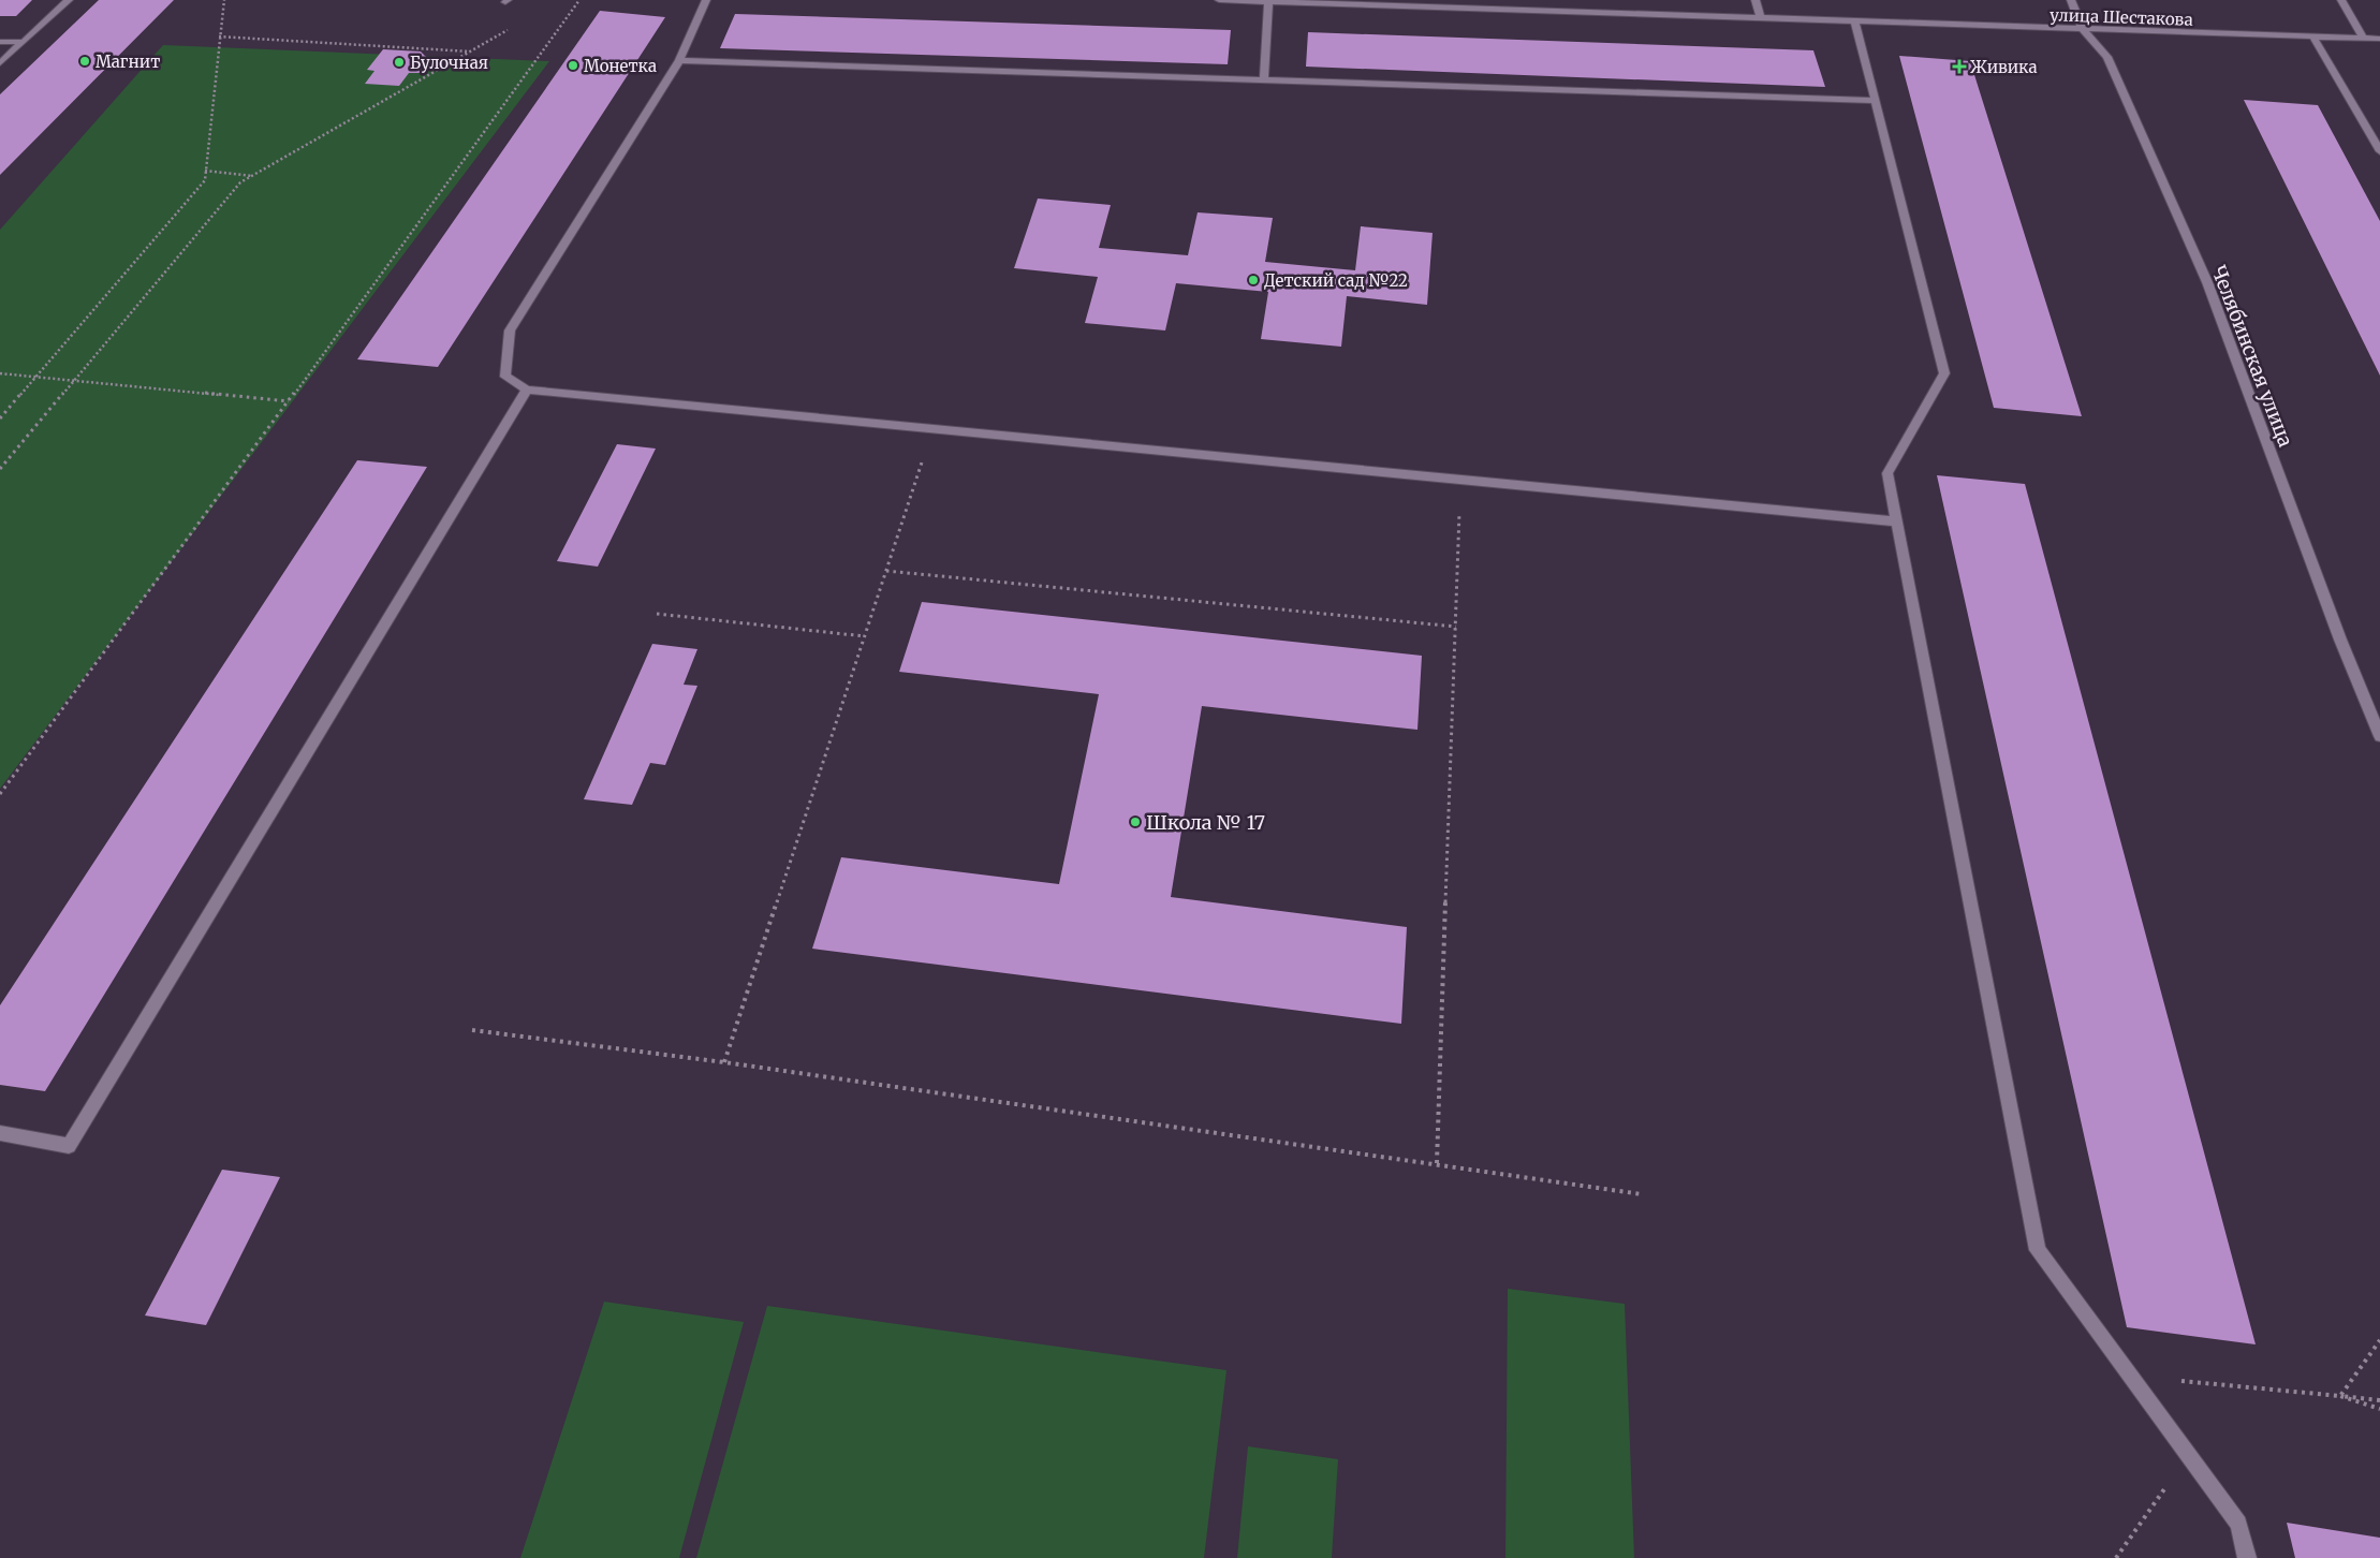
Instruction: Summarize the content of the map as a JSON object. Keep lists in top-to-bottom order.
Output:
{
  "streets": {
    "street": ["улица Шестакова", "Челябинская улица"]
  },
  "crossings": [
    ["улица Шестакова", "Челябинская улица"]
  ],
  "places": {
    "other": [
      "Магнит",
      "Булочная",
      "Монетка",
      "Детский сад №22",
      "Школа № 17"
    ],
    "health": ["Живика"]
  }
}
